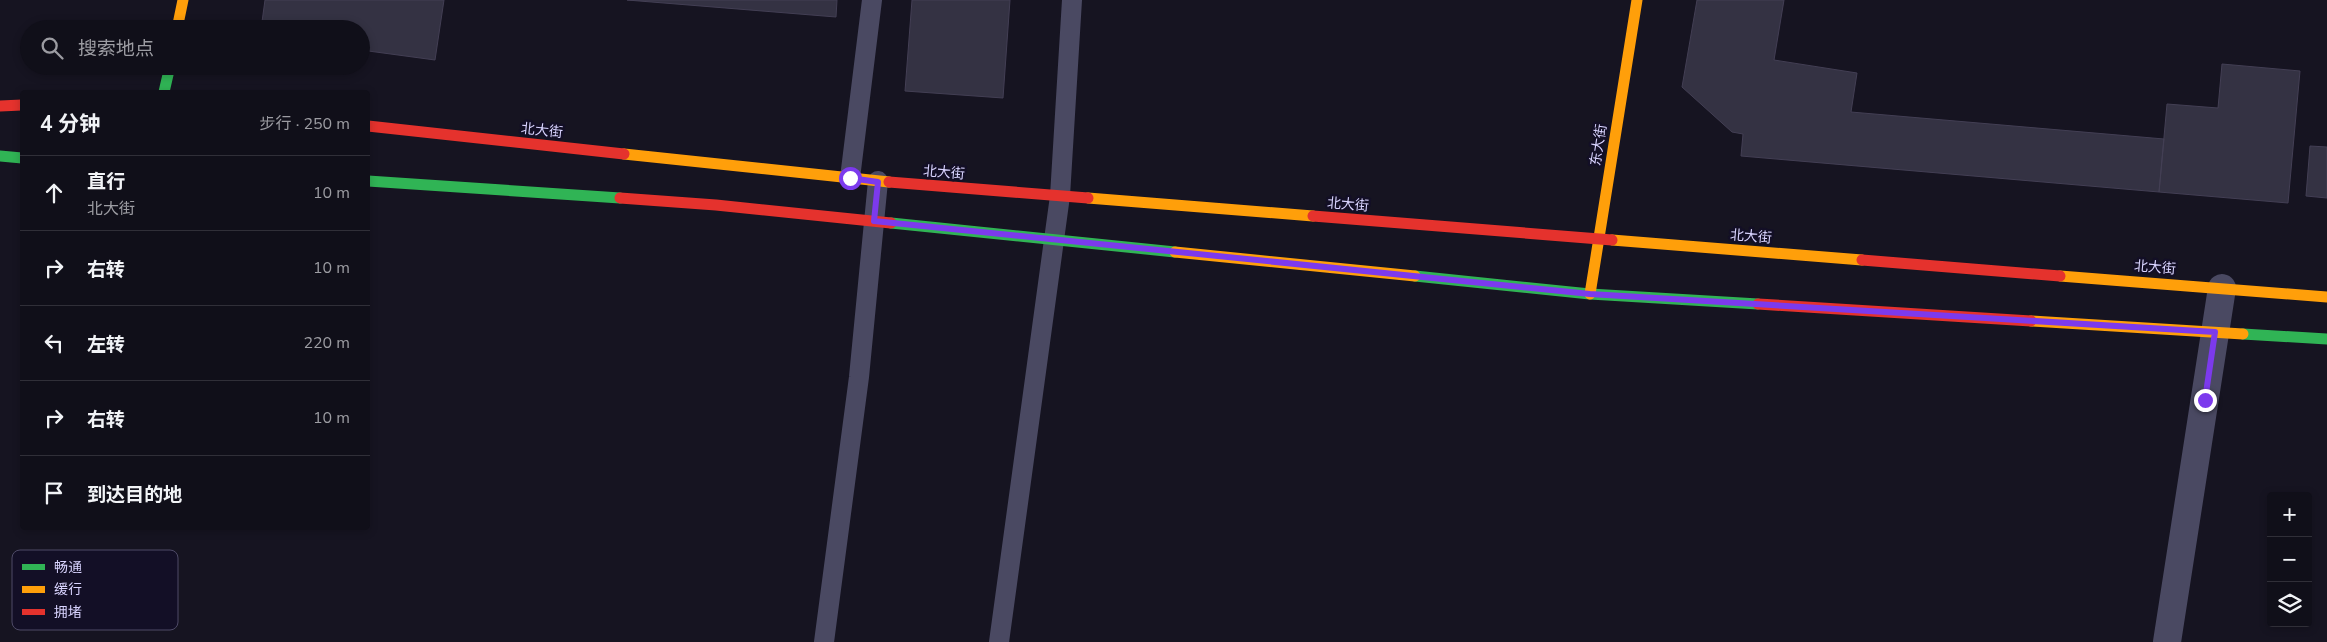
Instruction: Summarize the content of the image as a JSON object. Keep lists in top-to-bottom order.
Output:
{
  "streets": {
    "main road": ["北大街", "东大街"]
  },
  "crossings": [
    ["北大街", "东大街"]
  ],
  "legend": ["畅通", "缓行", "拥堵"],
  "page": {
    "search": "搜索地点",
    "heading": ["4 分钟", "步行 · 250 m"],
    "list": [
      ["直行", "北大街", "10 m"],
      ["右转", "10 m"],
      ["左转", "220 m"],
      ["右转", "10 m"],
      "到达目的地"
    ],
    "map_buttons": ["+", "−"]
  }
}
